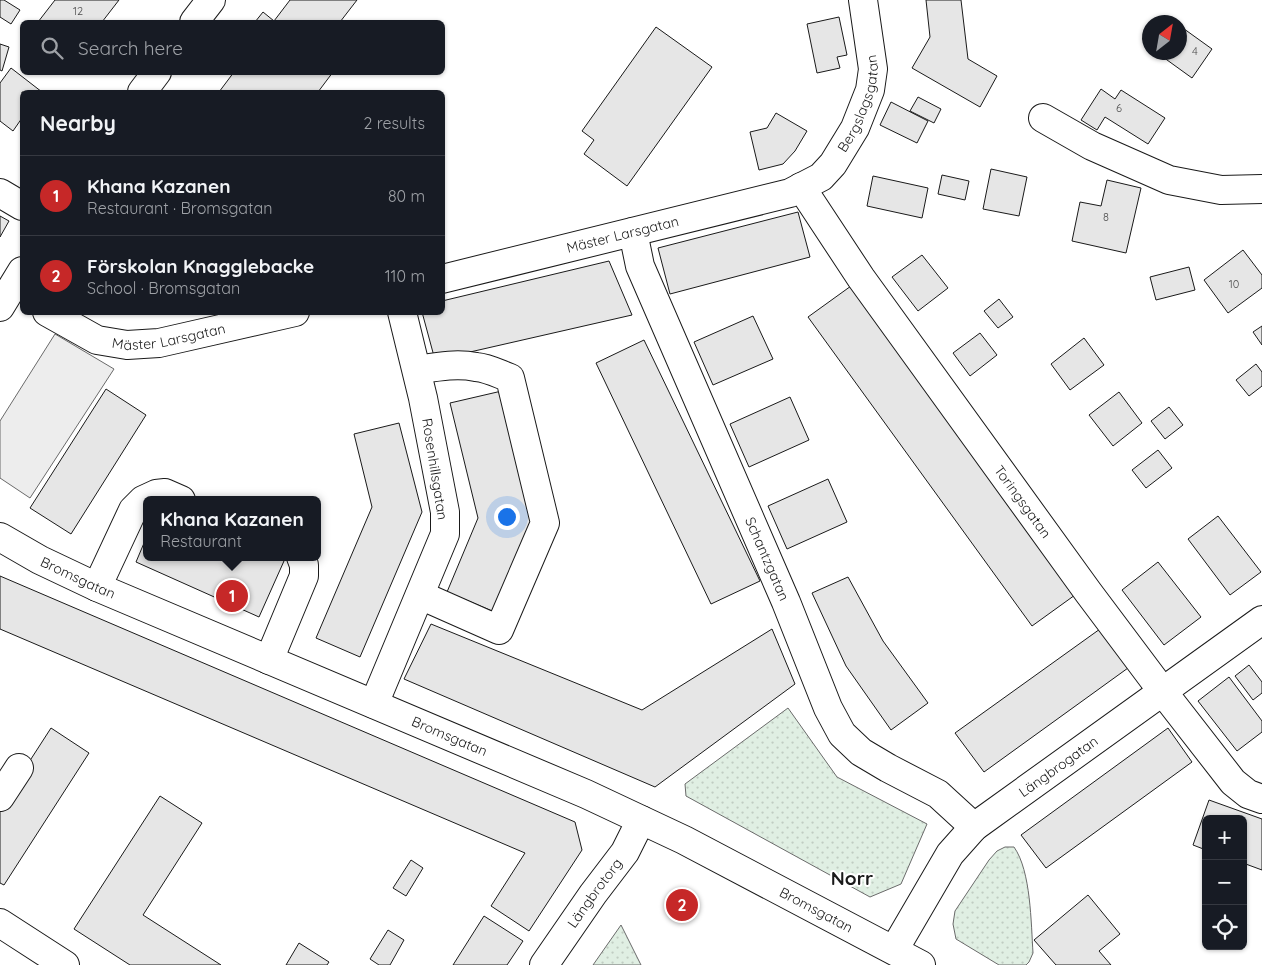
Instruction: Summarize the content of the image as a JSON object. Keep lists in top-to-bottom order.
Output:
{
  "streets": {
    "street": [
      "Bergslagsgatan",
      "Mäster Larsgatan",
      "Rosenhillsgatan",
      "Toringsgatan",
      "Schantzgatan",
      "Bromsgatan",
      "Längbrogatan",
      "Längbrotorg"
    ]
  },
  "crossings": [
    ["Bergslagsgatan", "Mäster Larsgatan"],
    ["Bergslagsgatan", "Toringsgatan"],
    ["Mäster Larsgatan", "Toringsgatan"],
    ["Mäster Larsgatan", "Schantzgatan"],
    ["Rosenhillsgatan", "Bromsgatan"],
    ["Toringsgatan", "Längbrogatan"],
    ["Schantzgatan", "Längbrogatan"],
    ["Bromsgatan", "Längbrogatan"],
    ["Bromsgatan", "Längbrotorg"]
  ],
  "districts": ["Norr"],
  "house_numbers": [
    "12",
    "4",
    "6",
    "8",
    "10"
  ],
  "north": "top right",
  "page": {
    "search": "Search here",
    "heading": ["Nearby", "2 results"],
    "list": [
      {
        "mark": "1",
        "name": "Khana Kazanen",
        "note": "Restaurant · Bromsgatan",
        "value": "80 m"
      },
      {
        "mark": "2",
        "name": "Förskolan Knagglebacke",
        "note": "School · Bromsgatan",
        "value": "110 m"
      }
    ],
    "popup": ["Khana Kazanen", "Restaurant"],
    "pins": ["1", "2"],
    "map_buttons": ["+", "−"]
  }
}
